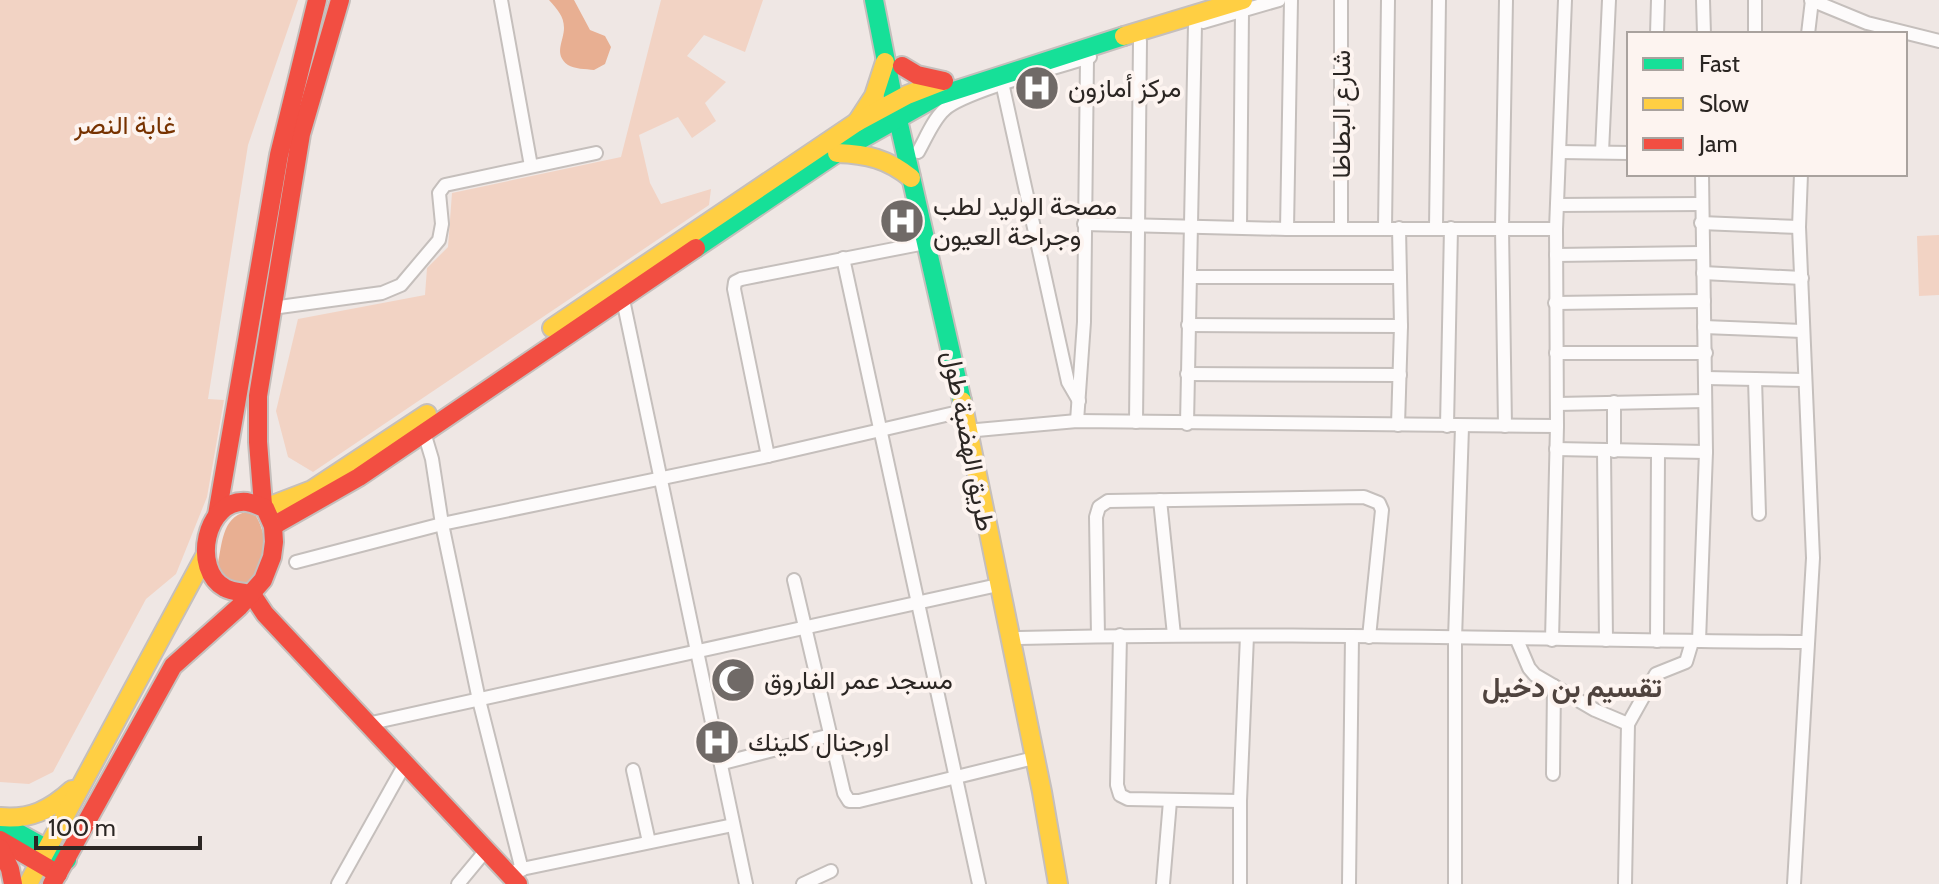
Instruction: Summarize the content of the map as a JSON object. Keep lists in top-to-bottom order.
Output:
{
  "streets": {
    "main road": ["طريق الهضبة طول"],
    "street": ["شارع البطاطا"]
  },
  "districts": ["تقسيم بن دخيل"],
  "parks": ["غابة النصر"],
  "places": {
    "hospital": ["مركز أمازون", "مصحة الوليد لطب وجراحة العيون", "اورجنال كلينك"],
    "mosque": ["مسجد عمر الفاروق"]
  },
  "legend": ["Fast", "Slow", "Jam"],
  "scale_bar": "100 m"
}
